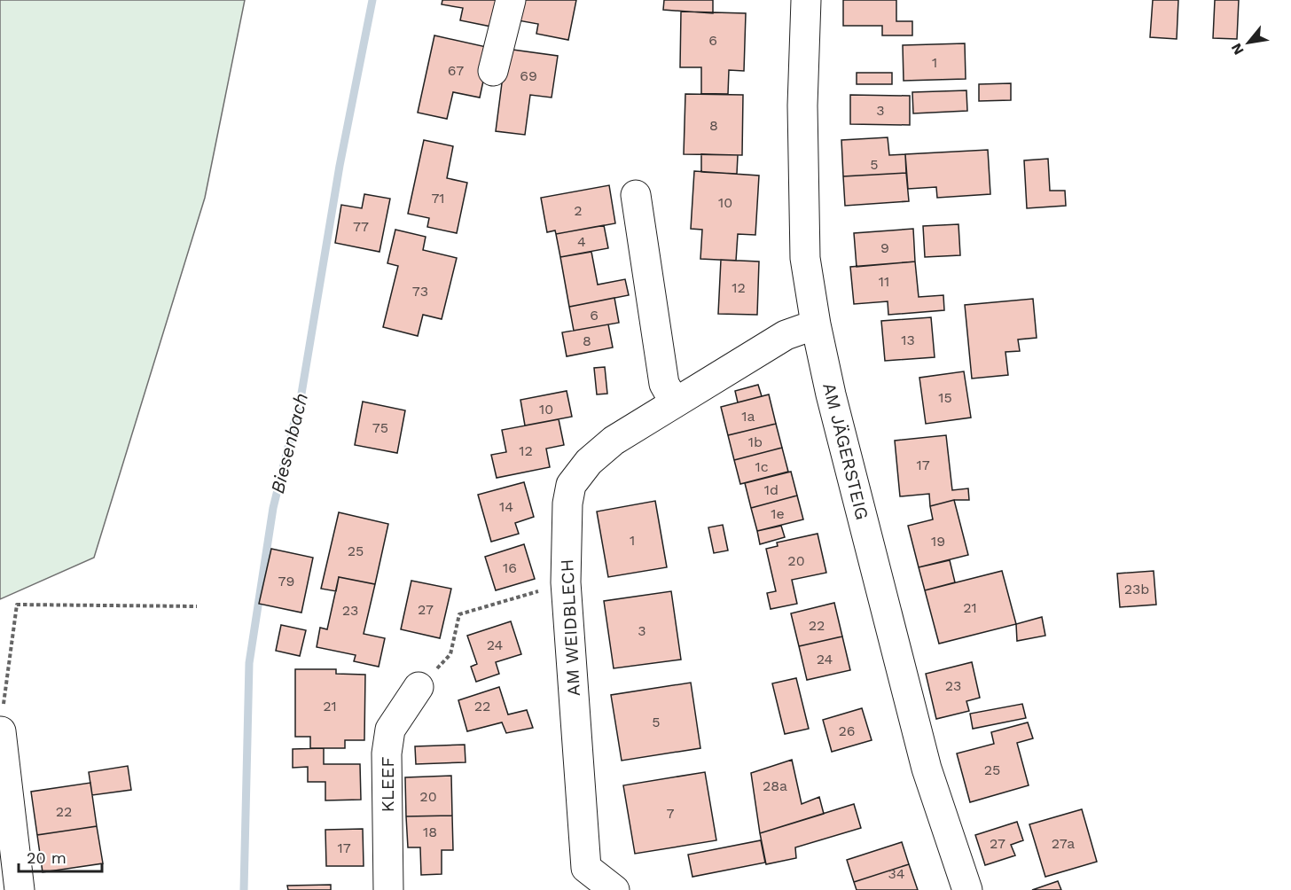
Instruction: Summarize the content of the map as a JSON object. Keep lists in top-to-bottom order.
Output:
{
  "streets": {
    "street": ["AM JÄGERSTEIG", "AM WEIDBLECH", "KLEEF"]
  },
  "crossings": [
    ["AM JÄGERSTEIG", "AM WEIDBLECH"]
  ],
  "water": ["Biesenbach"],
  "house_numbers": [
    "6",
    "1",
    "67",
    "69",
    "3",
    "8",
    "5",
    "71",
    "10",
    "2",
    "77",
    "4",
    "9",
    "11",
    "12",
    "73",
    "6",
    "13",
    "8",
    "15",
    "10",
    "1a",
    "75",
    "1b",
    "12",
    "17",
    "1c",
    "1d",
    "14",
    "1e",
    "1",
    "19",
    "25",
    "20",
    "16",
    "79",
    "23b",
    "21",
    "27",
    "23",
    "22",
    "3",
    "24",
    "24",
    "23",
    "21",
    "22",
    "5",
    "26",
    "25",
    "28a",
    "20",
    "22",
    "7",
    "18",
    "27",
    "27a",
    "17",
    "34"
  ],
  "scale_bar": "20 m",
  "north": "bottom left"
}
